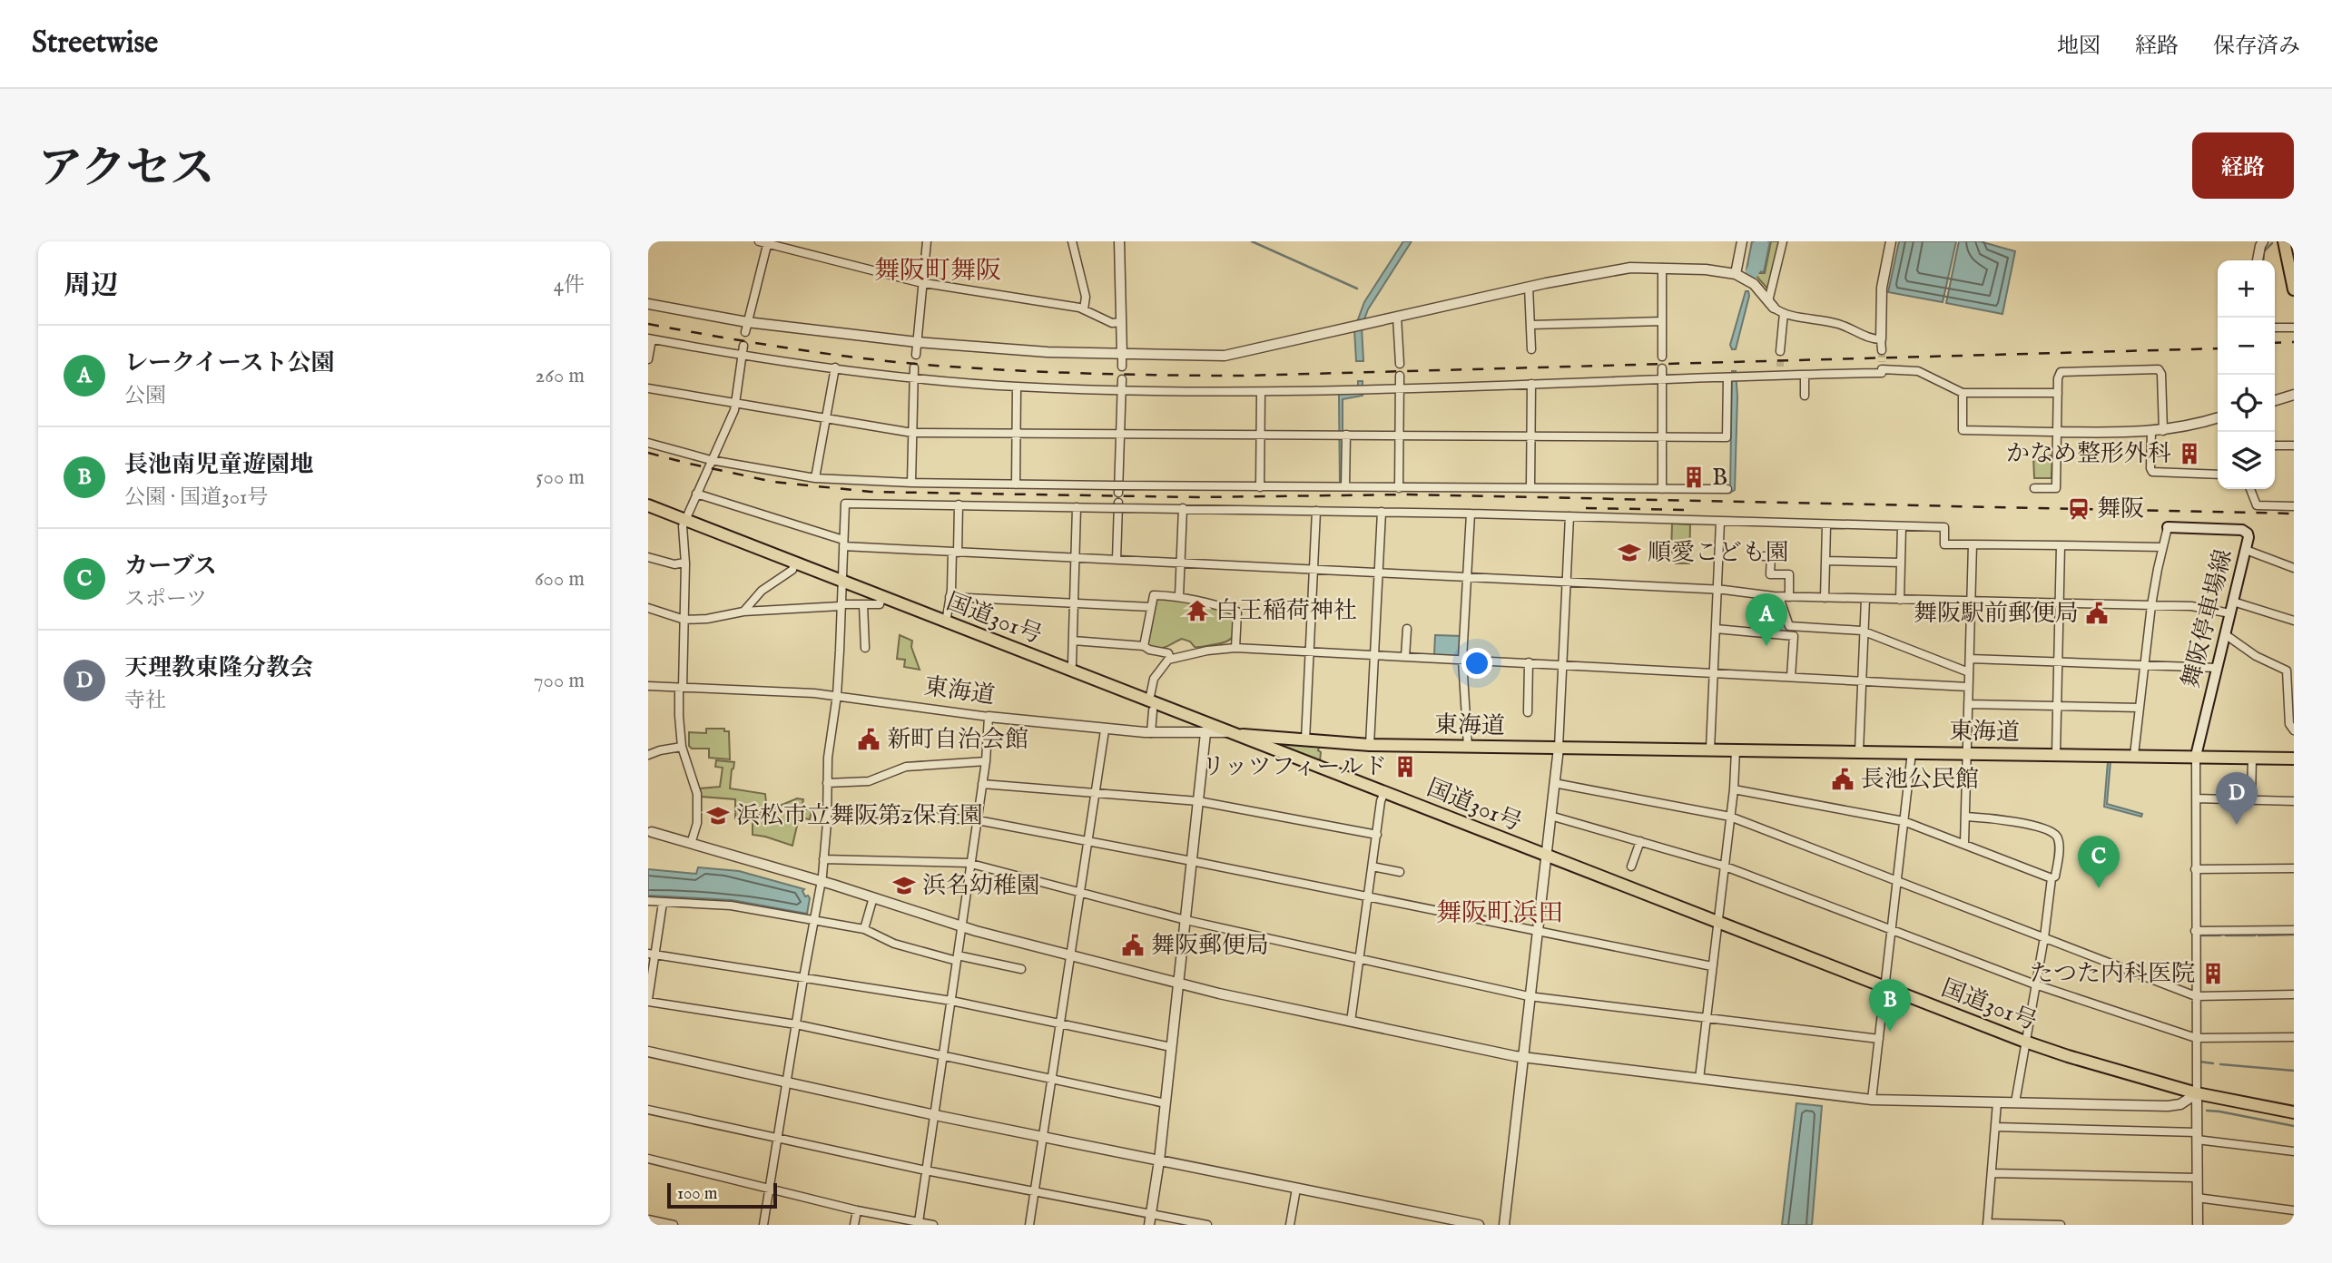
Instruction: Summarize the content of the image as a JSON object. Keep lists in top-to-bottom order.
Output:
{
  "streets": {
    "main road": ["国道301号", "舞阪停車場線", "東海道"]
  },
  "crossings": [
    ["国道301号", "東海道"],
    ["舞阪停車場線", "東海道"]
  ],
  "districts": ["舞阪町舞阪", "舞阪町浜田"],
  "places": {
    "building": [
      "かなめ整形外科",
      "B",
      "リッツフィールド",
      "たつた内科医院"
    ],
    "station": ["舞阪"],
    "school or university": ["順愛こども園", "浜松市立舞阪第2保育園", "浜名幼稚園"],
    "temple": ["白王稲荷神社"],
    "public building": [
      "舞阪駅前郵便局",
      "新町自治会館",
      "長池公民館",
      "舞阪郵便局"
    ]
  },
  "scale_bar": "100 m",
  "page": {
    "header": "Streetwise",
    "nav": ["地図", "経路", "保存済み"],
    "title": "アクセス",
    "buttons": "経路",
    "heading": ["周辺", "4件"],
    "map_buttons": ["+", "−"],
    "list": [
      {
        "mark": "A",
        "name": "レークイースト公園",
        "note": "公園",
        "value": "260 m"
      },
      {
        "mark": "B",
        "name": "長池南児童遊園地",
        "note": "公園 · 国道301号",
        "value": "500 m"
      },
      {
        "mark": "C",
        "name": "カーブス",
        "note": "スポーツ",
        "value": "600 m"
      },
      {
        "mark": "D",
        "name": "天理教東隆分教会",
        "note": "寺社",
        "value": "700 m"
      }
    ],
    "pins": [
      "A",
      "D",
      "C",
      "B"
    ],
    "scale": "100 m"
  }
}
